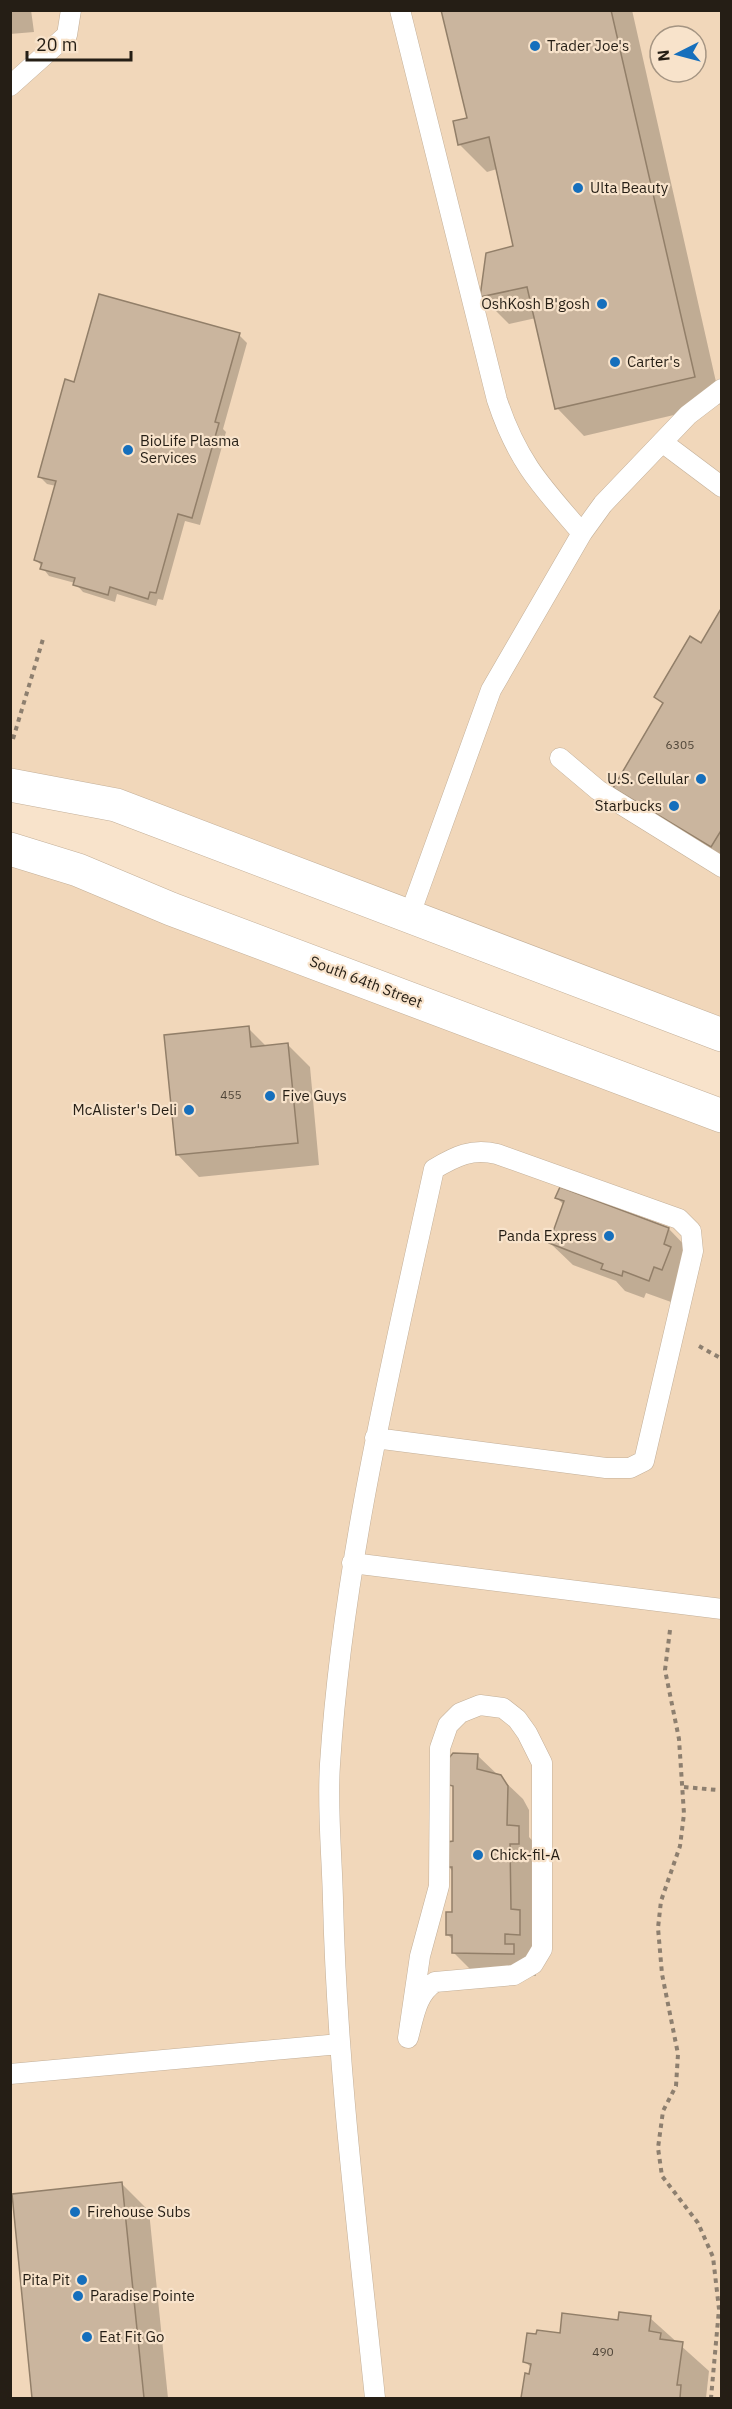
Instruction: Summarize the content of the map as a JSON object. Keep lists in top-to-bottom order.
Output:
{
  "streets": {
    "street": ["South 64th Street"]
  },
  "places": [
    "Trader Joe's",
    "Ulta Beauty",
    "OshKosh B'gosh",
    "Carter's",
    "BioLife Plasma Services",
    "U.S. Cellular",
    "Starbucks",
    "Five Guys",
    "McAlister's Deli",
    "Panda Express",
    "Chick-fil-A",
    "Firehouse Subs",
    "Pita Pit",
    "Paradise Pointe",
    "Eat Fit Go"
  ],
  "house_numbers": ["6305", "455", "490"],
  "scale_bar": "20 m",
  "north": "left"
}
